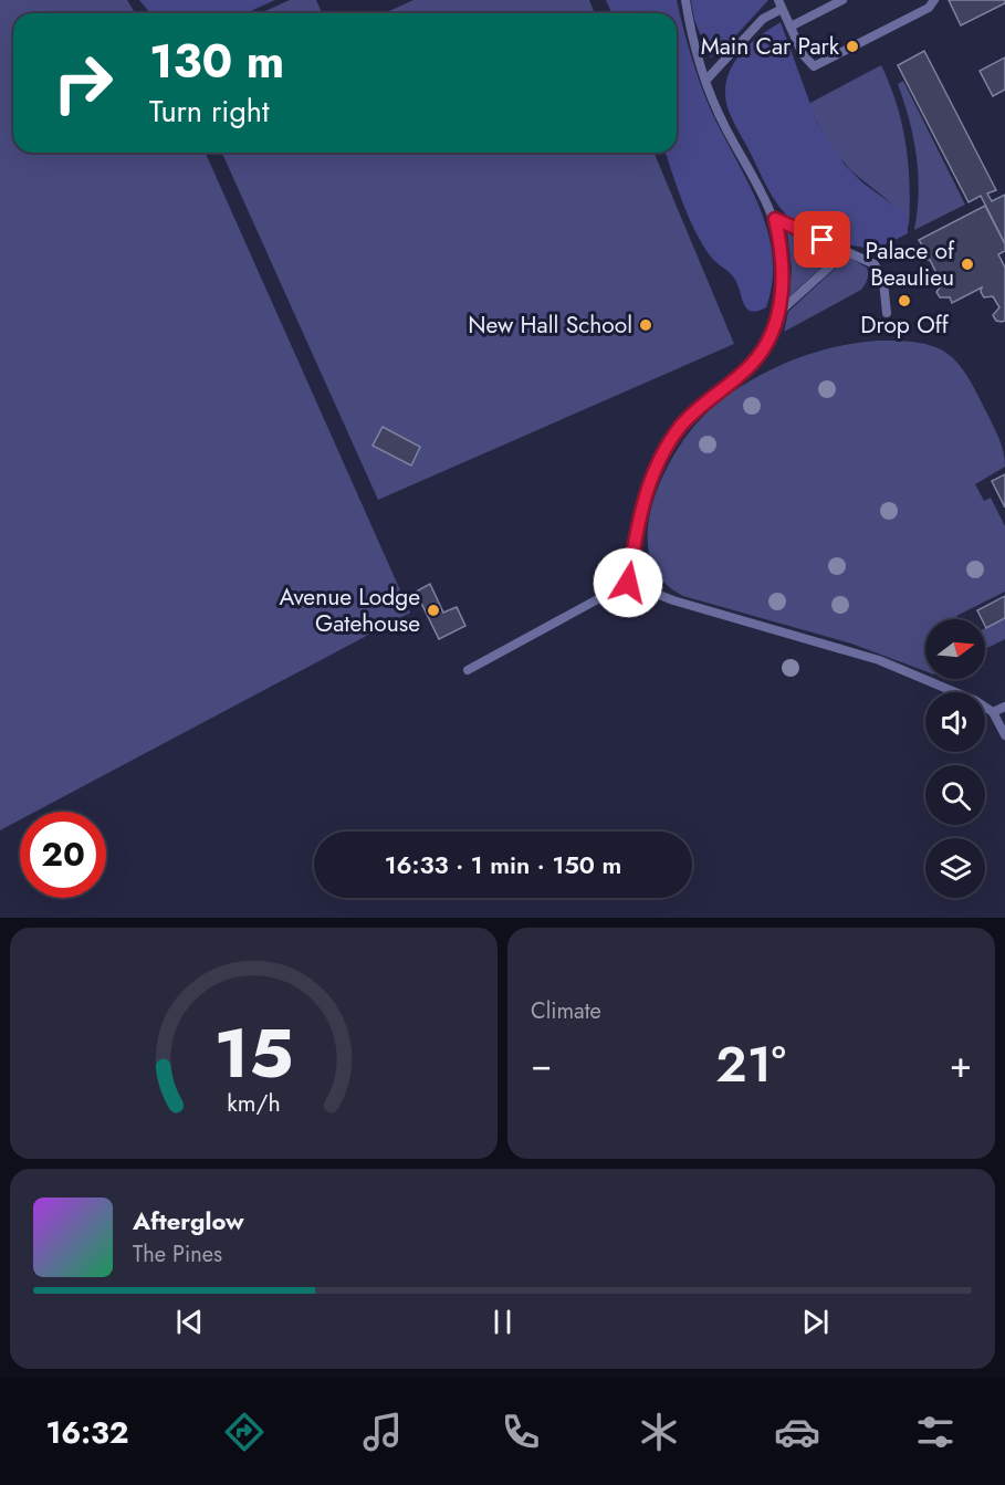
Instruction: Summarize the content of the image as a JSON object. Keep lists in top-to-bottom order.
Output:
{
  "places": [
    "Main Car Park",
    "Palace of Beaulieu",
    "Drop Off",
    "New Hall School",
    "Avenue Lodge Gatehouse"
  ],
  "north": "right",
  "page": {
    "turn": ["130 m", "Turn right"],
    "limit": "20",
    "trip": "16:33 · 1 min · 150 m",
    "tile": "Climate",
    "heat": ["−", "21°", "+"],
    "song": ["Afterglow", "The Pines"],
    "tabs": "16:32",
    "gauge": ["15", "km/h"]
  }
}
